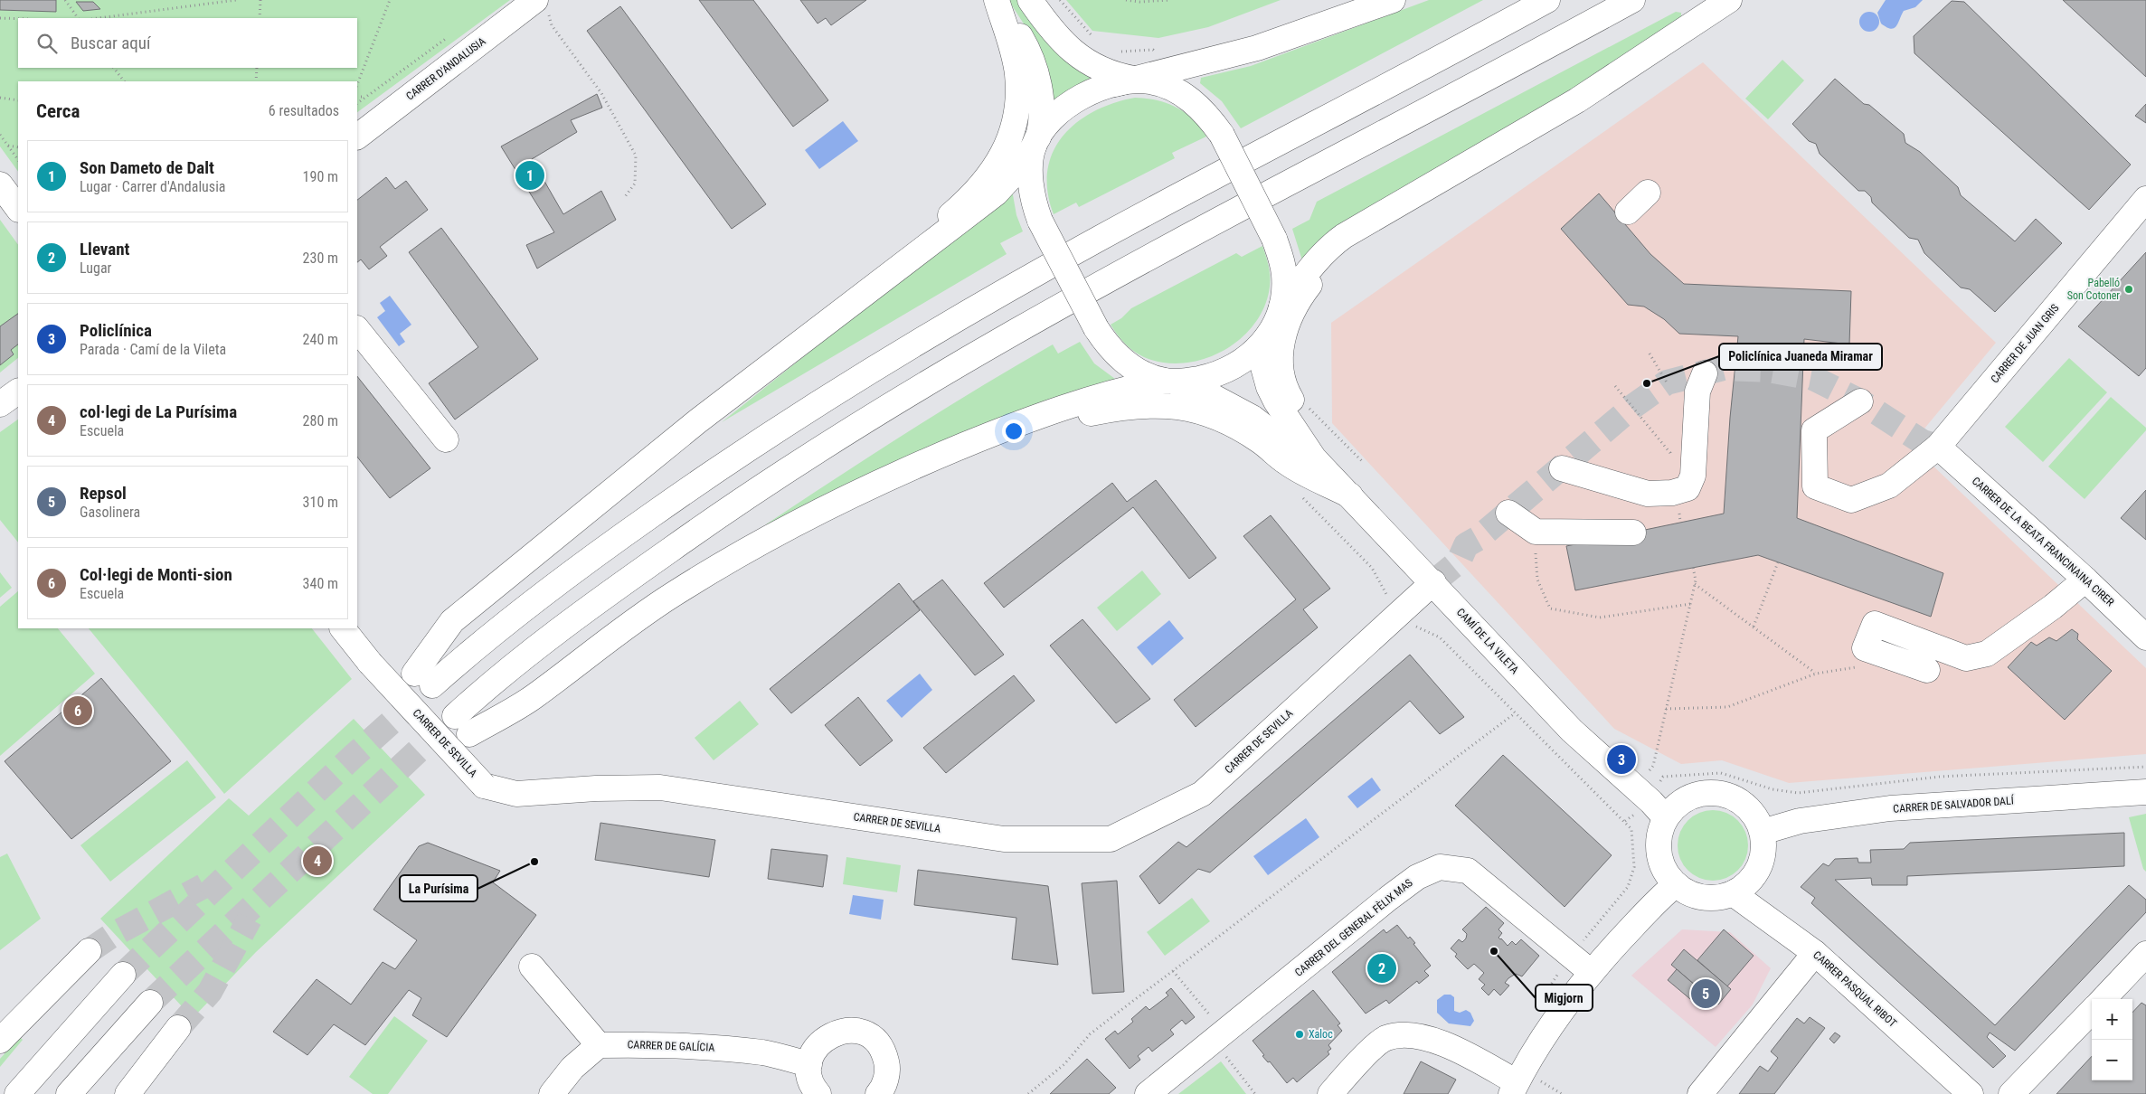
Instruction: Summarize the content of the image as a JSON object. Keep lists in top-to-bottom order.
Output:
{
  "streets": {
    "main road": [
      "CARRER D'ANDALUSIA",
      "CARRER DE JUAN GRIS",
      "CARRER DE LA BEATA FRANCINAINA CIRER",
      "CAMÍ DE LA VILETA",
      "CARRER DE SEVILLA",
      "CARRER DE SALVADOR DALÍ",
      "CARRER DEL GENERAL FÈLIX MAS",
      "CARRER PASQUAL RIBOT",
      "CARRER DE GALÍCIA"
    ]
  },
  "crossings": [
    ["CARRER DE JUAN GRIS", "CARRER DE LA BEATA FRANCINAINA CIRER"],
    ["CAMÍ DE LA VILETA", "CARRER DE SEVILLA"],
    ["CAMÍ DE LA VILETA", "CARRER DE SALVADOR DALÍ"],
    ["CAMÍ DE LA VILETA", "CARRER PASQUAL RIBOT"],
    ["CARRER DE SALVADOR DALÍ", "CARRER PASQUAL RIBOT"]
  ],
  "places": [
    "Pabelló Son Cotoner",
    "Policlínica Juaneda Miramar",
    "La Purísima",
    "Migjorn",
    "Xaloc"
  ],
  "page": {
    "search": "Buscar aquí",
    "heading": ["Cerca", "6 resultados"],
    "list": [
      {
        "mark": "1",
        "name": "Son Dameto de Dalt",
        "note": "Lugar · Carrer d'Andalusia",
        "value": "190 m"
      },
      {
        "mark": "2",
        "name": "Llevant",
        "note": "Lugar",
        "value": "230 m"
      },
      {
        "mark": "3",
        "name": "Policlínica",
        "note": "Parada · Camí de la Vileta",
        "value": "240 m"
      },
      {
        "mark": "4",
        "name": "col·legi de La Purísima",
        "note": "Escuela",
        "value": "280 m"
      },
      {
        "mark": "5",
        "name": "Repsol",
        "note": "Gasolinera",
        "value": "310 m"
      },
      {
        "mark": "6",
        "name": "Col·legi de Monti-sion",
        "note": "Escuela",
        "value": "340 m"
      }
    ],
    "pins": [
      "1",
      "6",
      "3",
      "4",
      "2",
      "5"
    ],
    "map_buttons": ["+", "−"]
  }
}
